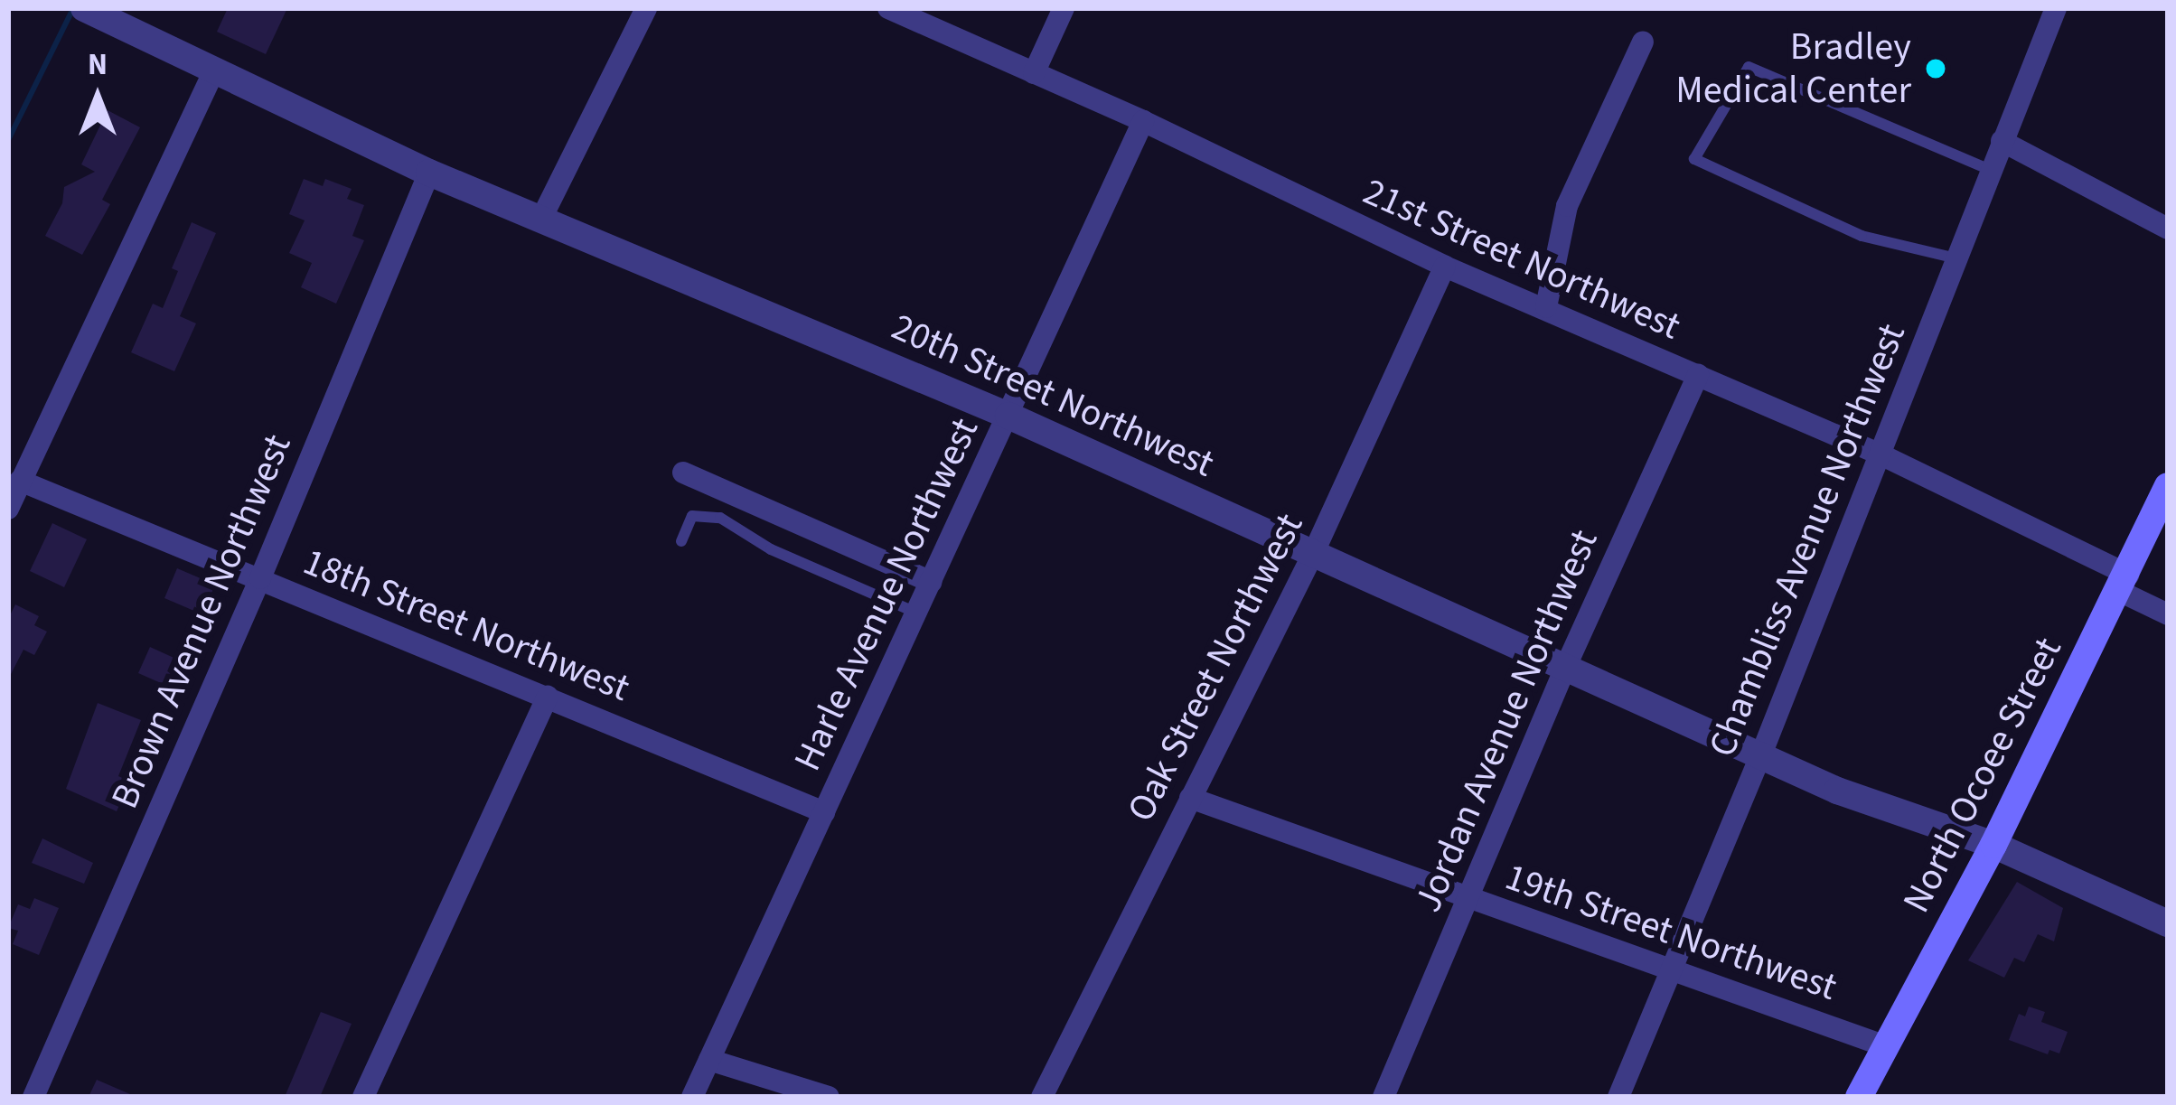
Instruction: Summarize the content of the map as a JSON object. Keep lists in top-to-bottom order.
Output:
{
  "streets": {
    "main road": ["North Ocoee Street"],
    "street": [
      "21st Street Northwest",
      "20th Street Northwest",
      "Chambliss Avenue Northwest",
      "Harle Avenue Northwest",
      "Brown Avenue Northwest",
      "18th Street Northwest",
      "Oak Street Northwest",
      "Jordan Avenue Northwest",
      "19th Street Northwest"
    ]
  },
  "crossings": [
    ["21st Street Northwest", "Chambliss Avenue Northwest"],
    ["21st Street Northwest", "Harle Avenue Northwest"],
    ["21st Street Northwest", "Oak Street Northwest"],
    ["21st Street Northwest", "Jordan Avenue Northwest"],
    ["21st Street Northwest", "North Ocoee Street"],
    ["20th Street Northwest", "Chambliss Avenue Northwest"],
    ["20th Street Northwest", "Harle Avenue Northwest"],
    ["20th Street Northwest", "Brown Avenue Northwest"],
    ["20th Street Northwest", "Oak Street Northwest"],
    ["20th Street Northwest", "Jordan Avenue Northwest"],
    ["20th Street Northwest", "North Ocoee Street"],
    ["Chambliss Avenue Northwest", "19th Street Northwest"],
    ["Harle Avenue Northwest", "18th Street Northwest"],
    ["Brown Avenue Northwest", "18th Street Northwest"],
    ["Oak Street Northwest", "19th Street Northwest"],
    ["Jordan Avenue Northwest", "19th Street Northwest"],
    ["North Ocoee Street", "19th Street Northwest"]
  ],
  "places": ["Bradley Medical Center"],
  "north": "top"
}
